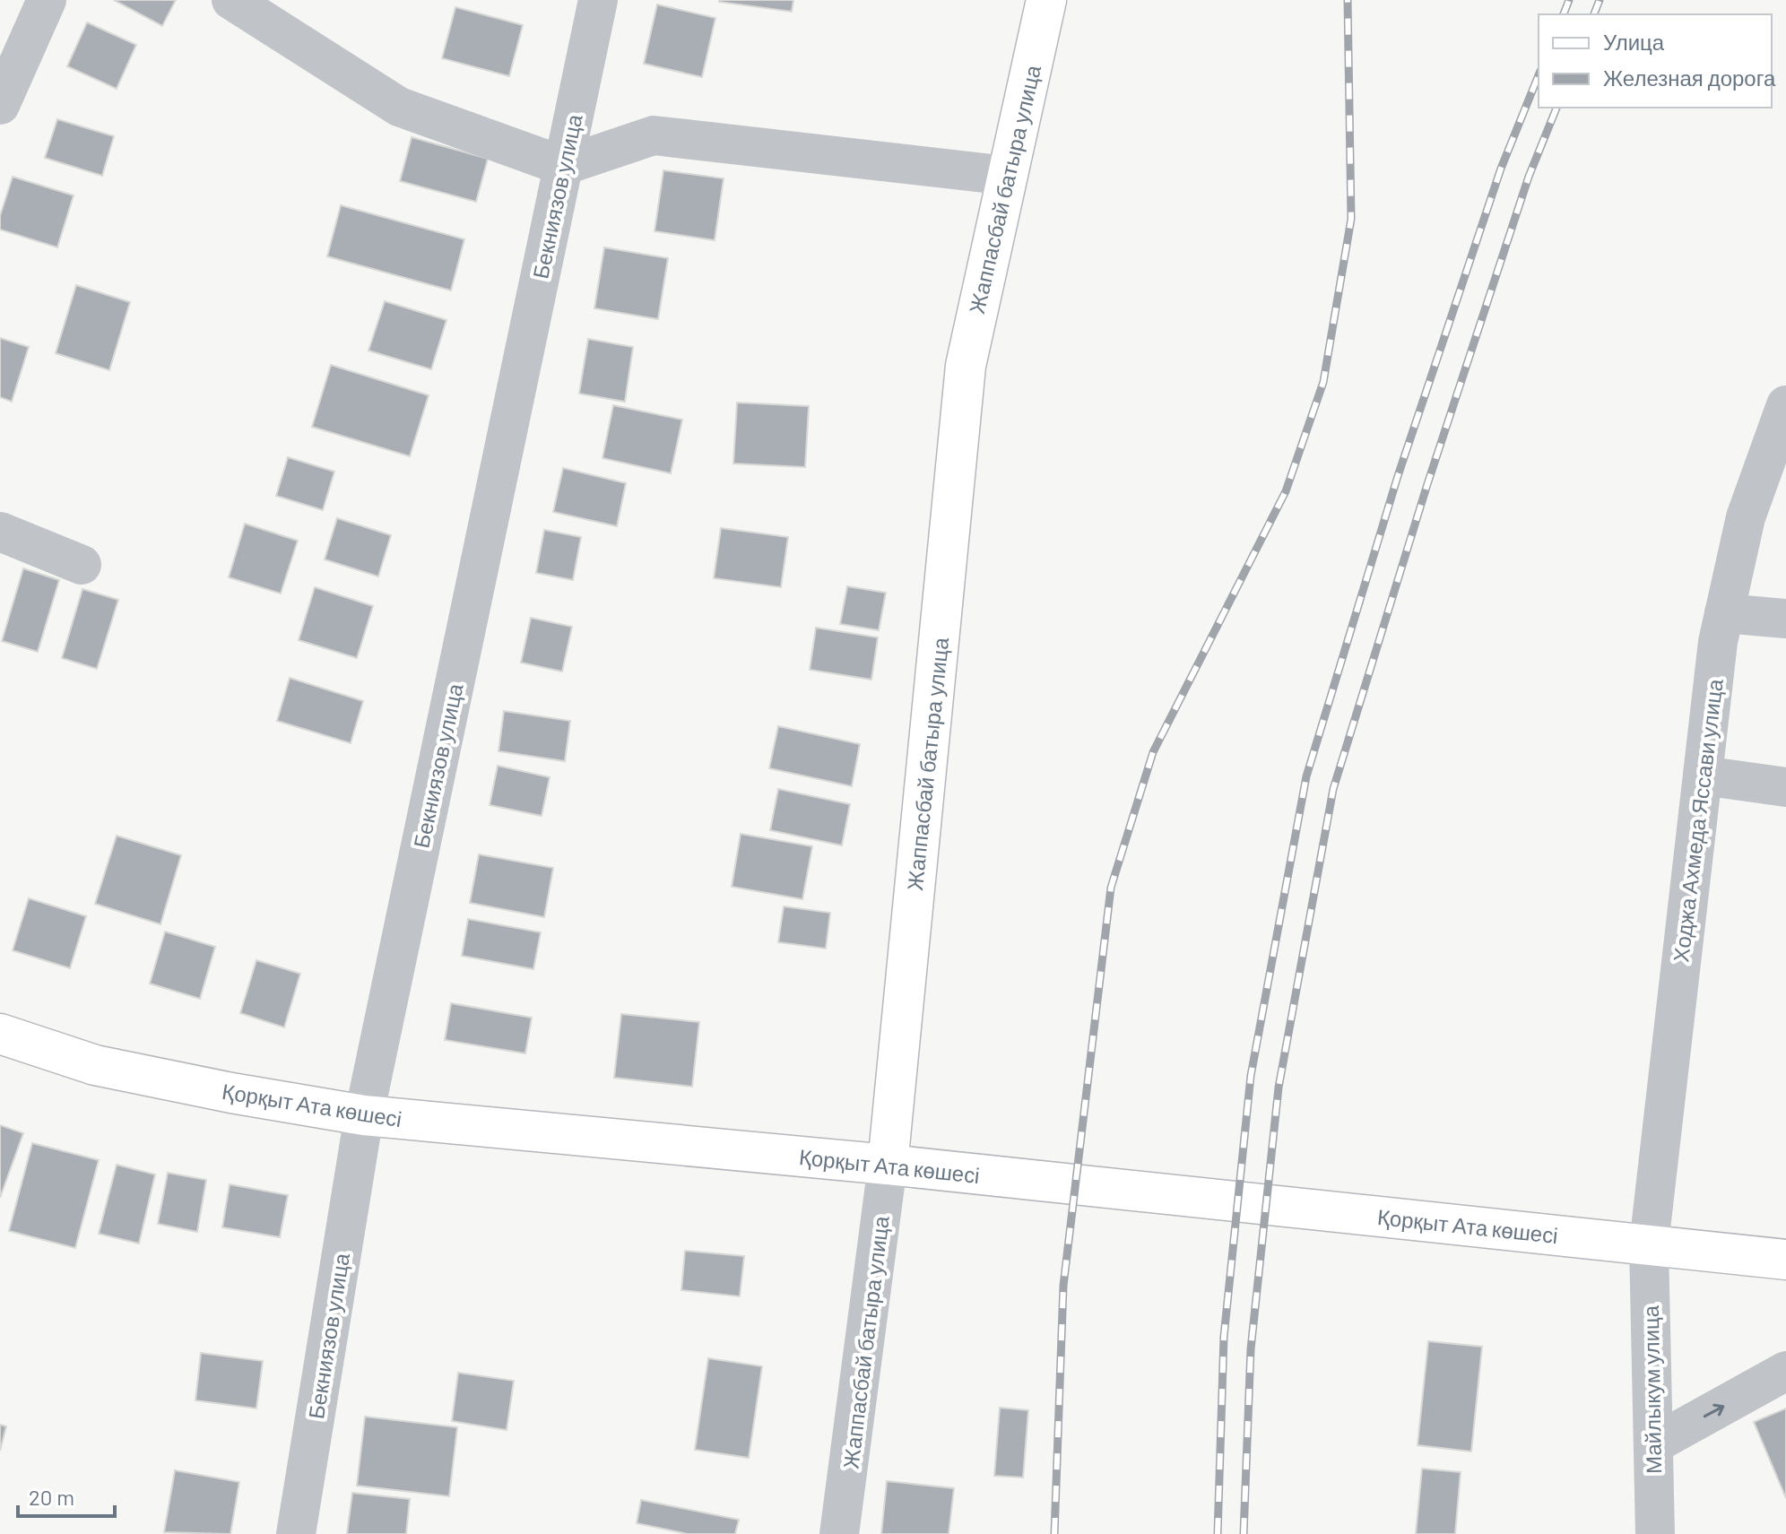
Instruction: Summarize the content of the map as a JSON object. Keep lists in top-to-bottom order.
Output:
{
  "streets": {
    "main road": ["Жаппасбай батыра улица", "Қорқыт Ата көшесі"],
    "street": ["Бекниязов улица", "Ходжа Ахмеда Яссави улица", "Майлыкум улица"]
  },
  "crossings": [
    ["Жаппасбай батыра улица", "Қорқыт Ата көшесі"],
    ["Бекниязов улица", "Қорқыт Ата көшесі"],
    ["Ходжа Ахмеда Яссави улица", "Қорқыт Ата көшесі"],
    ["Ходжа Ахмеда Яссави улица", "Майлыкум улица"],
    ["Қорқыт Ата көшесі", "Майлыкум улица"]
  ],
  "legend": ["Улица", "Железная дорога"],
  "scale_bar": "20 m"
}
